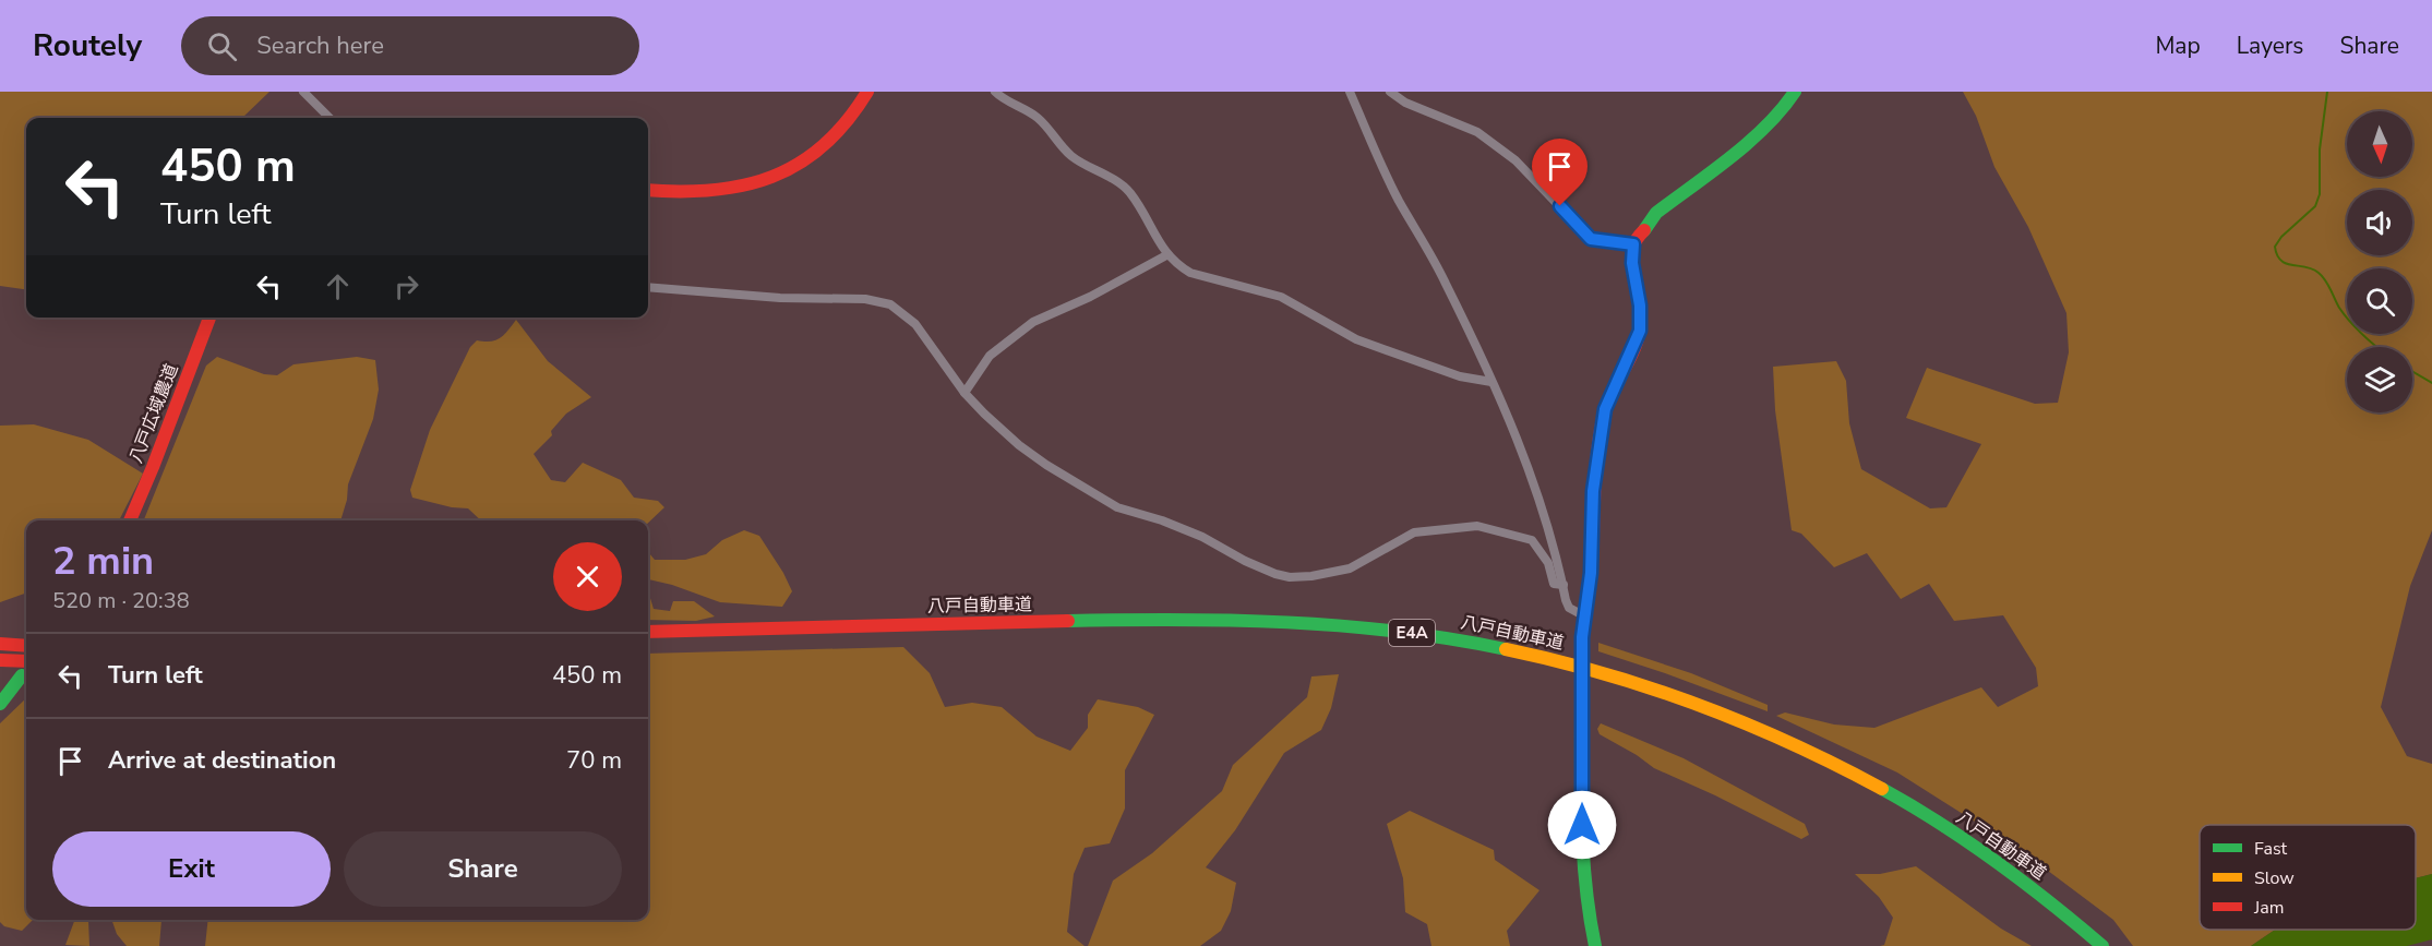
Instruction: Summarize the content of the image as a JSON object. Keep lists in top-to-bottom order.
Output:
{
  "streets": {
    "main road": ["八戸広域農道", "八戸自動車道", "E4A"]
  },
  "legend": ["Fast", "Slow", "Jam"],
  "north": "bottom",
  "page": {
    "header": "Routely",
    "search": "Search here",
    "nav": ["Map", "Layers", "Share"],
    "turn": ["450 m", "Turn left"],
    "heading": ["2 min", "520 m · 20:38"],
    "list": [
      {
        "name": "Turn left",
        "value": "450 m"
      },
      {
        "name": "Arrive at destination",
        "value": "70 m"
      }
    ],
    "buttons": ["Exit", "Share"]
  }
}
